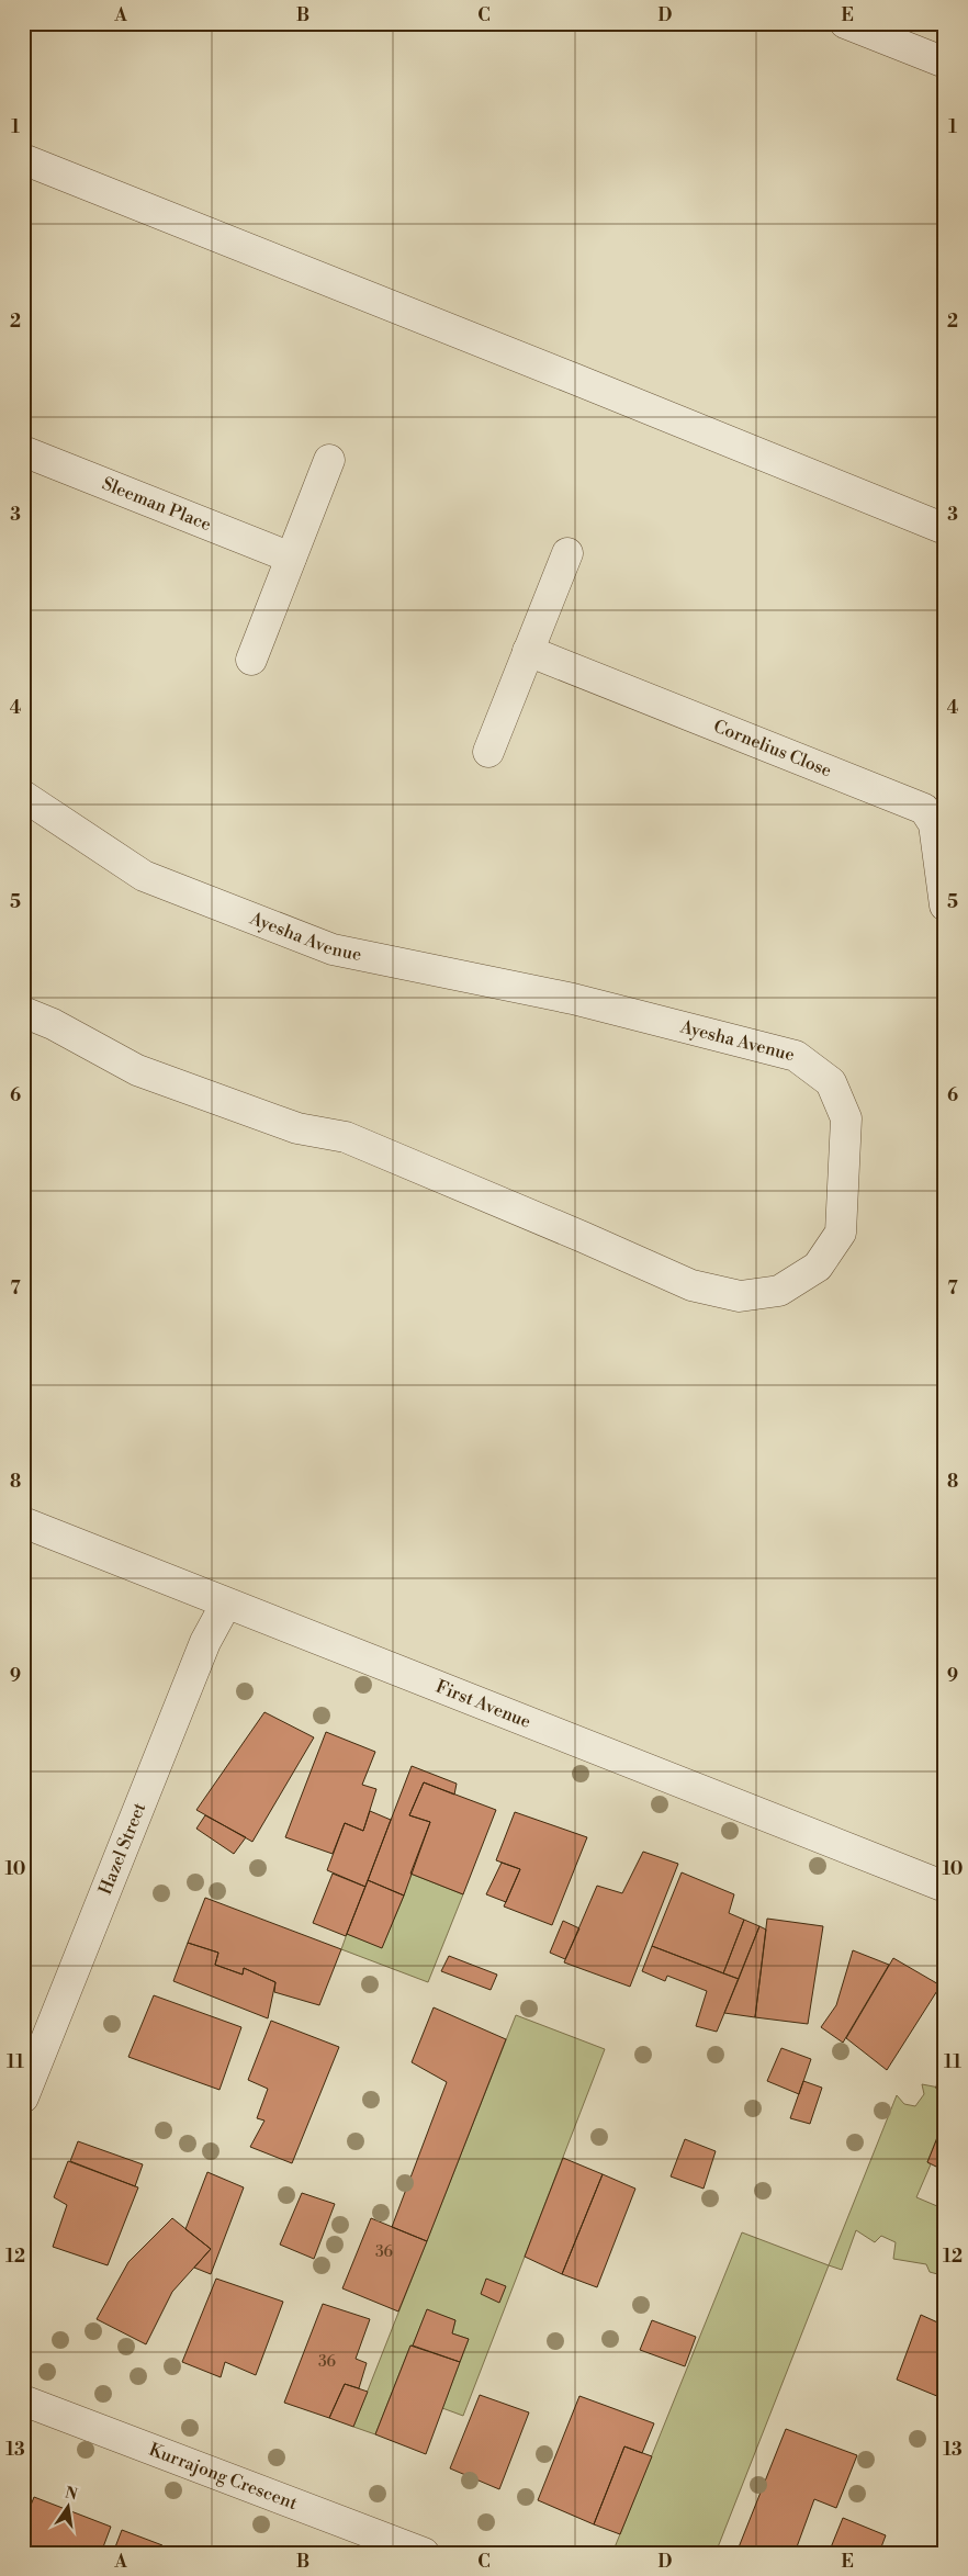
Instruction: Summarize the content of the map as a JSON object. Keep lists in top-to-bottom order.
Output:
{
  "streets": {
    "street": [
      "Sleeman Place",
      "Cornelius Close",
      "Ayesha Avenue",
      "First Avenue",
      "Hazel Street",
      "Kurrajong Crescent"
    ]
  },
  "crossings": [
    ["First Avenue", "Hazel Street"]
  ],
  "house_numbers": ["36", "36"],
  "north": "top",
  "grid": {
    "columns": [
      "A",
      "B",
      "C",
      "D",
      "E"
    ],
    "rows": [
      "1",
      "2",
      "3",
      "4",
      "5",
      "6",
      "7",
      "8",
      "9",
      "10",
      "11",
      "12",
      "13"
    ]
  }
}
